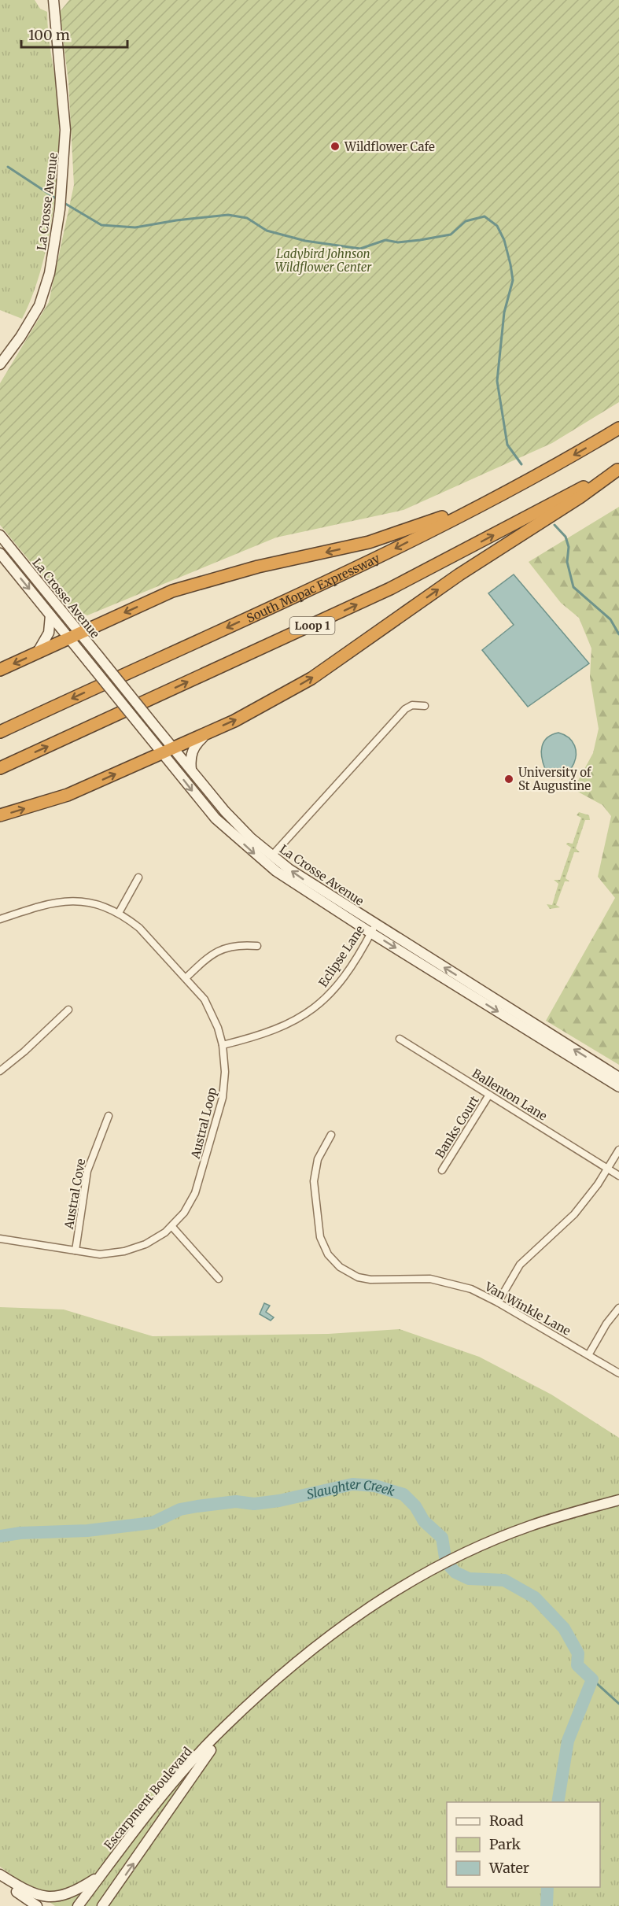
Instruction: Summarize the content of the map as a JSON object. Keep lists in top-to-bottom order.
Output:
{
  "streets": {
    "highway": ["South Mopac Expressway", "Loop 1"],
    "street": [
      "La Crosse Avenue",
      "Eclipse Lane",
      "Ballenton Lane",
      "Austral Loop",
      "Banks Court",
      "Austral Cove",
      "Van Winkle Lane",
      "Escarpment Boulevard"
    ]
  },
  "crossings": [
    ["La Crosse Avenue", "Eclipse Lane"],
    ["Eclipse Lane", "Austral Loop"],
    ["Ballenton Lane", "Banks Court"],
    ["Austral Loop", "Austral Cove"]
  ],
  "water": ["Slaughter Creek"],
  "parks": ["Ladybird Johnson Wildflower Center"],
  "places": ["Wildflower Cafe", "University of St Augustine"],
  "legend": ["Road", "Park", "Water"],
  "scale_bar": "100 m"
}
